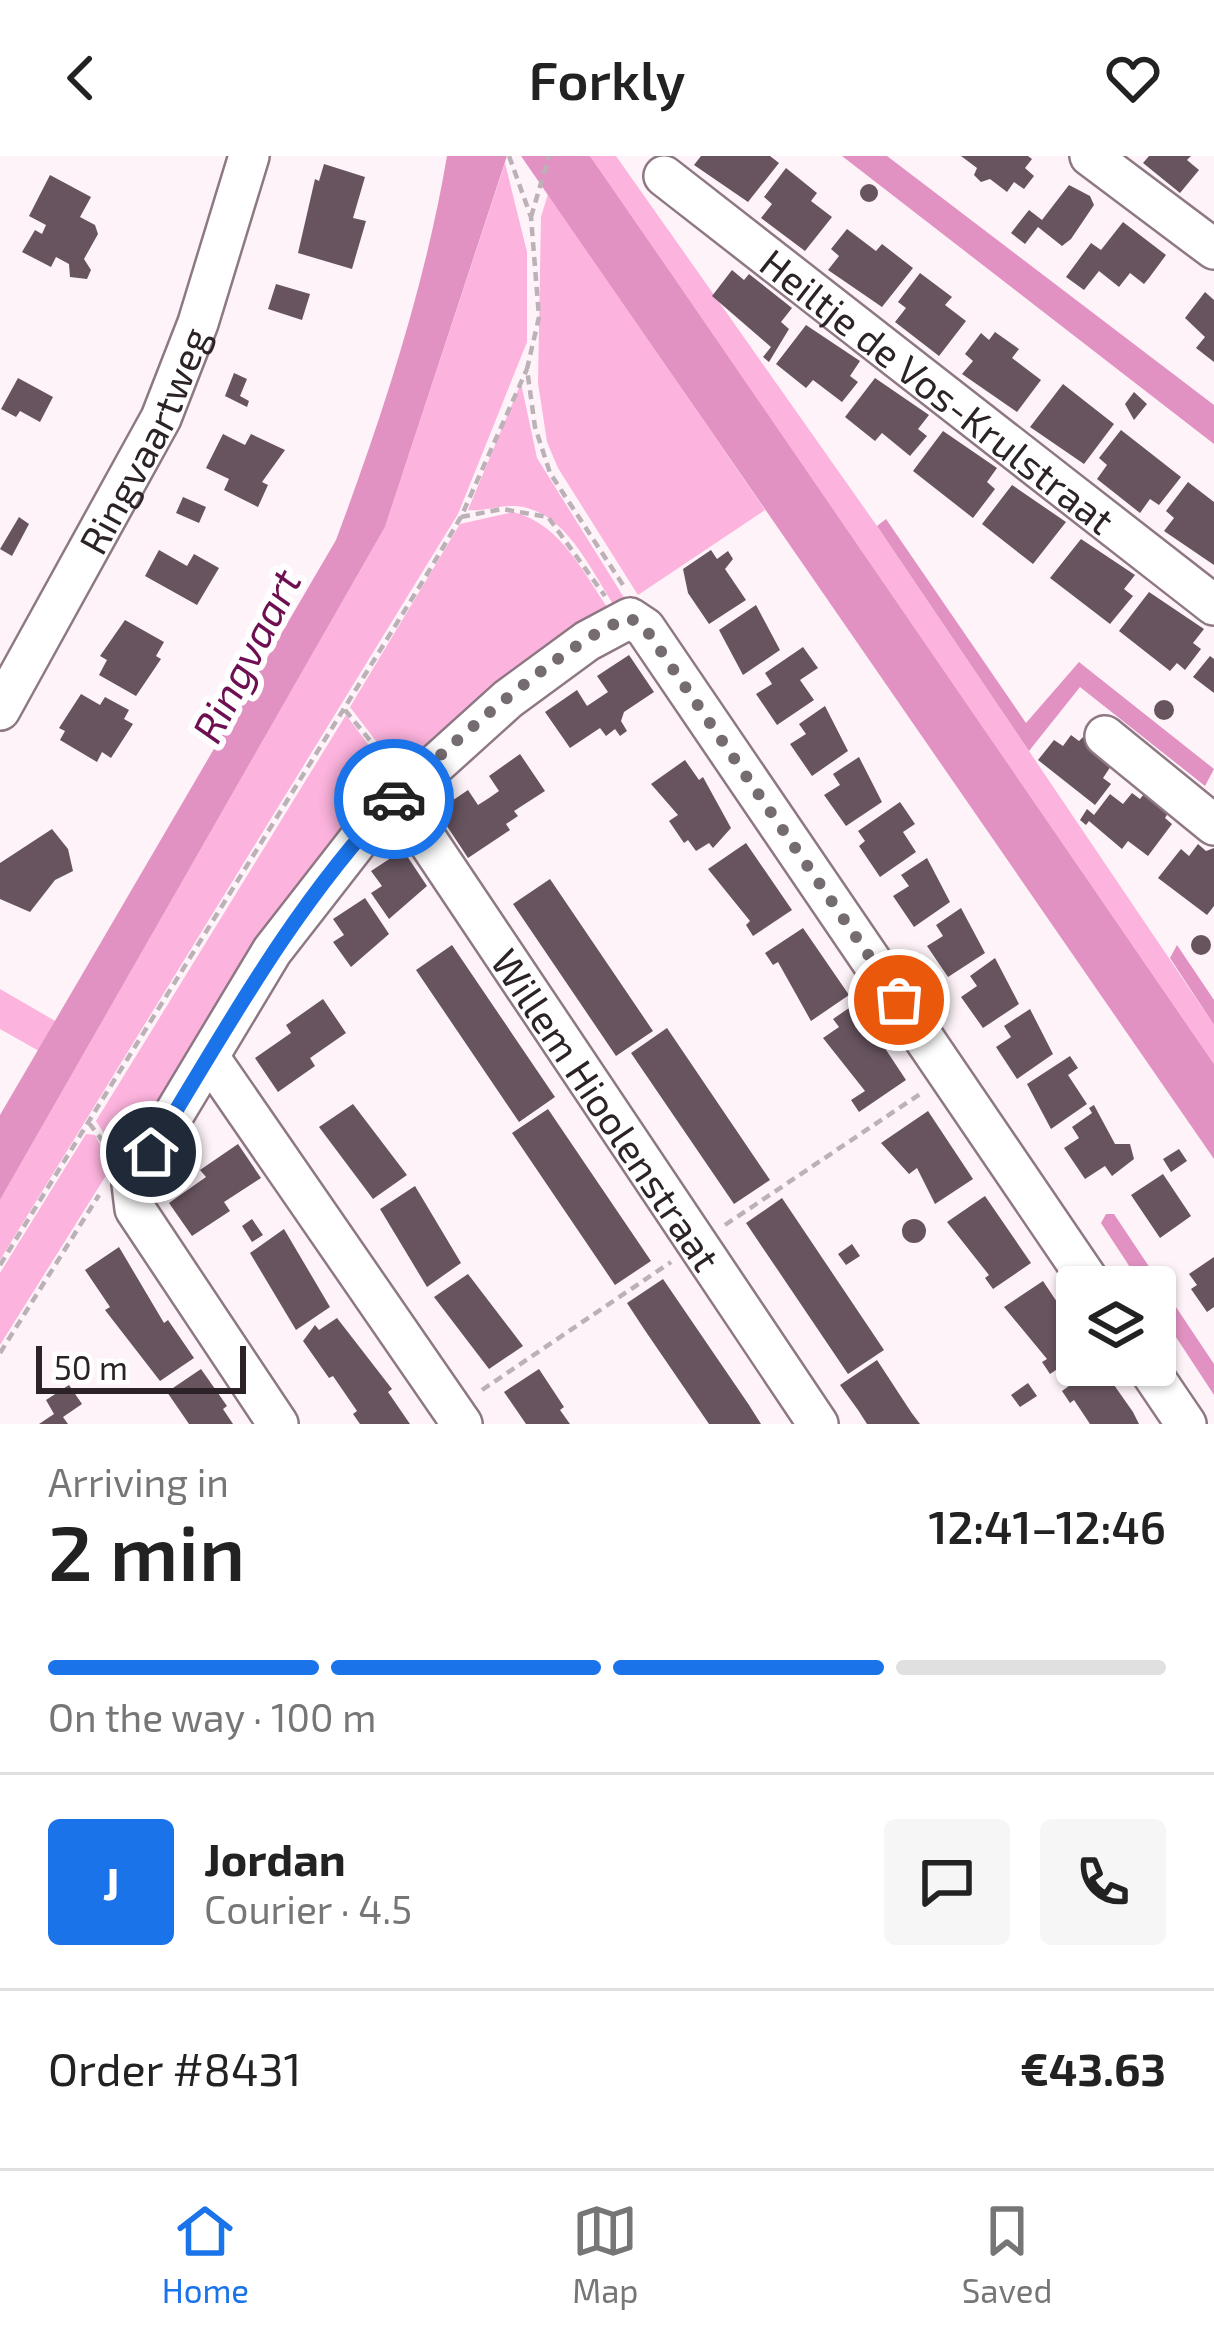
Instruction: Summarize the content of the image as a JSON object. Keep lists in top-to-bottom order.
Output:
{
  "streets": {
    "street": ["Heiltje de Vos-Krulstraat", "Ringvaartweg", "Willem Hioolenstraat"]
  },
  "water": ["Ringvaart"],
  "scale_bar": "50 m",
  "page": {
    "header": "Forkly",
    "scale": "50 m",
    "heading": ["2 min", "Arriving in", "12:41–12:46"],
    "panel": [
      "Jordan",
      "Courier · 4.5",
      "Order #8431",
      "€43.63"
    ],
    "bar": "On the way · 100 m",
    "round": "J",
    "tabs": ["Home", "Map", "Saved"]
  }
}
